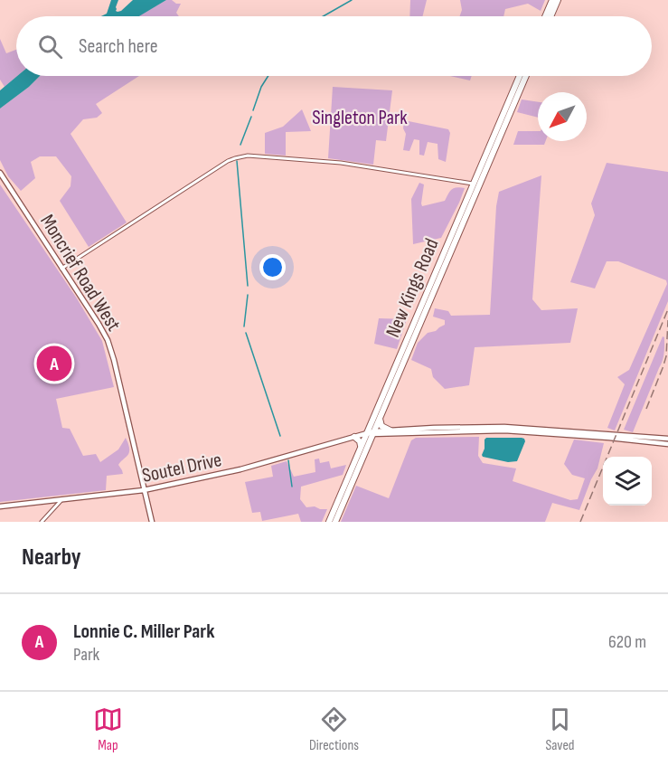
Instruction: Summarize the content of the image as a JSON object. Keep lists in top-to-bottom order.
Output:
{
  "streets": {
    "highway": ["New Kings Road"],
    "main road": ["Moncrief Road West", "Soutel Drive"]
  },
  "crossings": [
    ["Moncrief Road West", "Soutel Drive"],
    ["New Kings Road", "Soutel Drive"]
  ],
  "parks": ["Singleton Park"],
  "north": "bottom left",
  "page": {
    "search": "Search here",
    "pins": "A",
    "heading": "Nearby",
    "list": [
      {
        "mark": "A",
        "name": "Lonnie C. Miller Park",
        "note": "Park",
        "value": "620 m"
      }
    ],
    "nav": ["Map", "Directions", "Saved"]
  }
}
